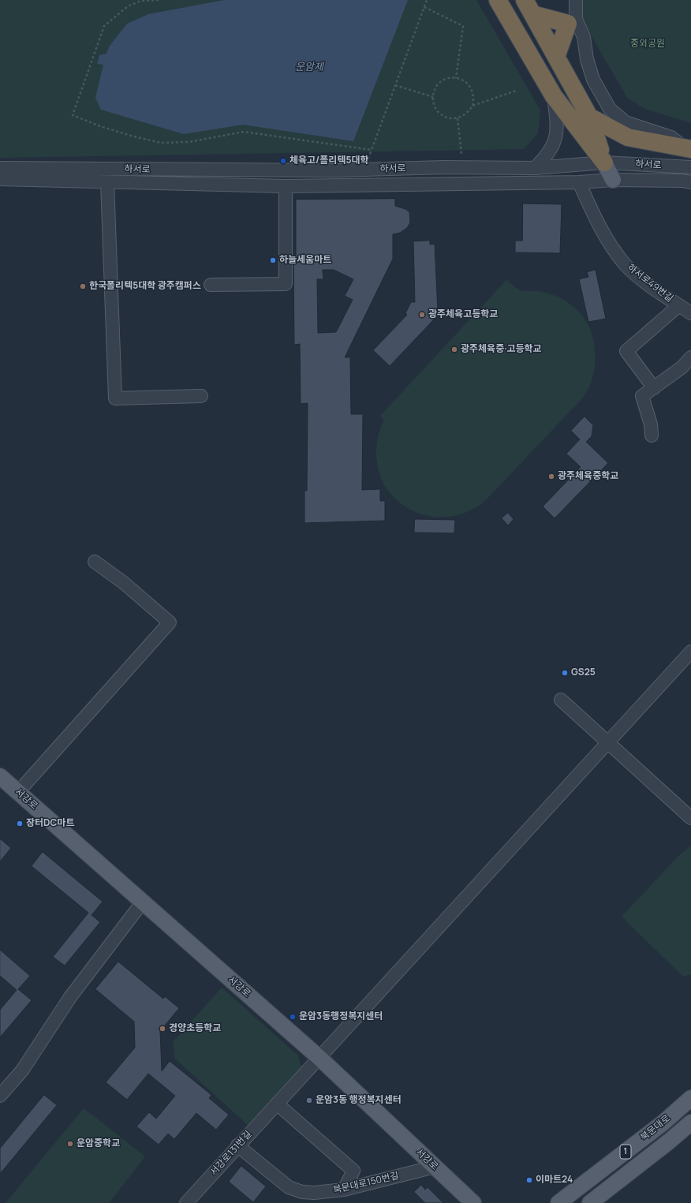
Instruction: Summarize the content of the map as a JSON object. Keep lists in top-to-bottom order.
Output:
{
  "streets": {
    "main road": ["서강로", "북문대로", "1"],
    "street": [
      "하서로",
      "하서로49번길",
      "서강로131번길",
      "북문대로150번길"
    ]
  },
  "crossings": [
    ["하서로", "하서로49번길"],
    ["서강로", "서강로131번길"],
    ["서강로", "북문대로150번길"],
    ["서강로131번길", "북문대로150번길"]
  ],
  "water": ["운암제"],
  "parks": ["중외공원"],
  "places": [
    "체육고/폴리텍5대학",
    "하늘세움마트",
    "한국폴리텍5대학 광주캠퍼스",
    "광주체육고등학교",
    "광주체육중·고등학교",
    "광주체육중학교",
    "GS25",
    "장터DC마트",
    "운암3동행정복지센터",
    "경양초등학교",
    "운암3동 행정복지센터",
    "운암중학교",
    "이마트24"
  ]
}
